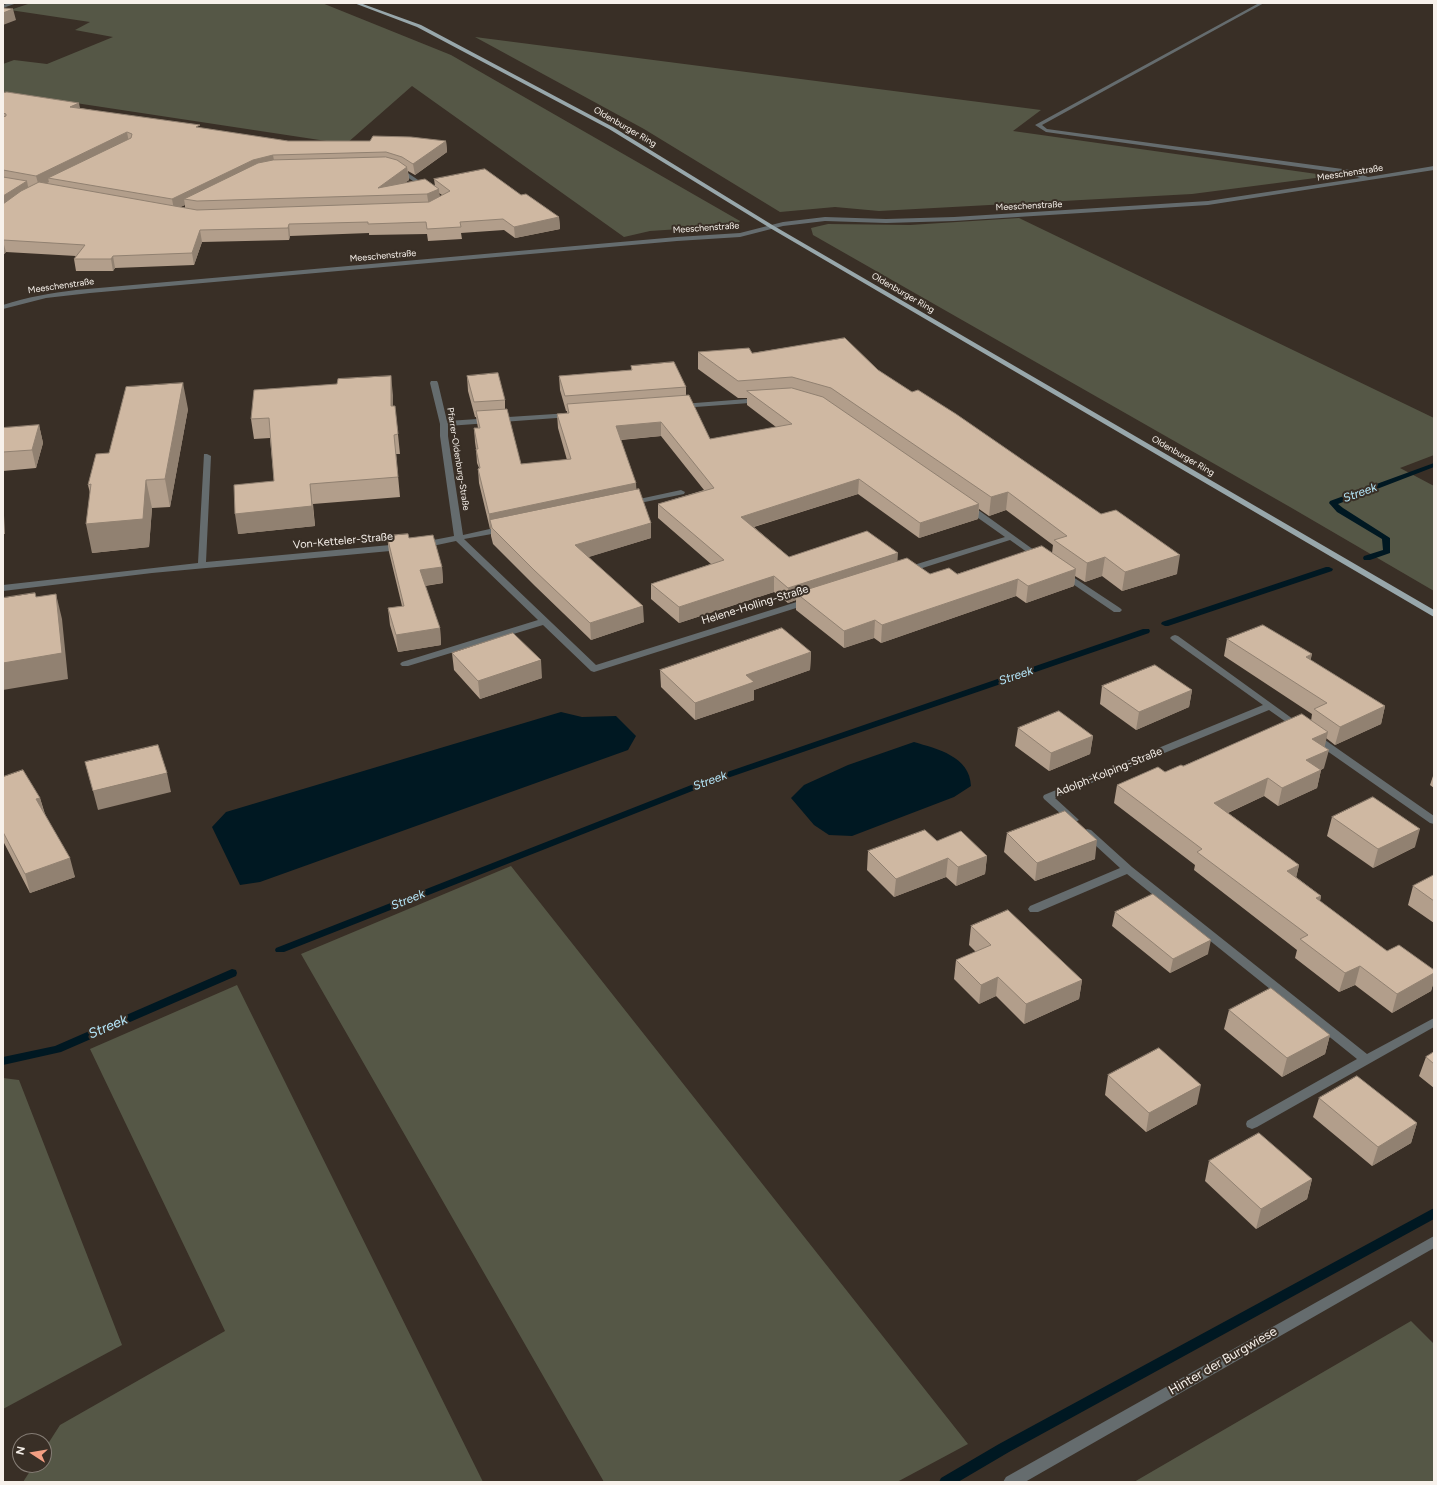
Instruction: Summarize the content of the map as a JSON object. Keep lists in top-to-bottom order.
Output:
{
  "streets": {
    "main road": ["Oldenburger Ring"],
    "street": [
      "Meeschenstraße",
      "Pfarrer-Oldenburg-Straße",
      "Von-Ketteler-Straße",
      "Helene-Holling-Straße",
      "Adolph-Kolping-Straße",
      "Hinter der Burgwiese"
    ]
  },
  "crossings": [
    ["Oldenburger Ring", "Meeschenstraße"],
    ["Pfarrer-Oldenburg-Straße", "Von-Ketteler-Straße"],
    ["Pfarrer-Oldenburg-Straße", "Helene-Holling-Straße"],
    ["Von-Ketteler-Straße", "Helene-Holling-Straße"]
  ],
  "water": ["Streek"],
  "north": "left"
}
